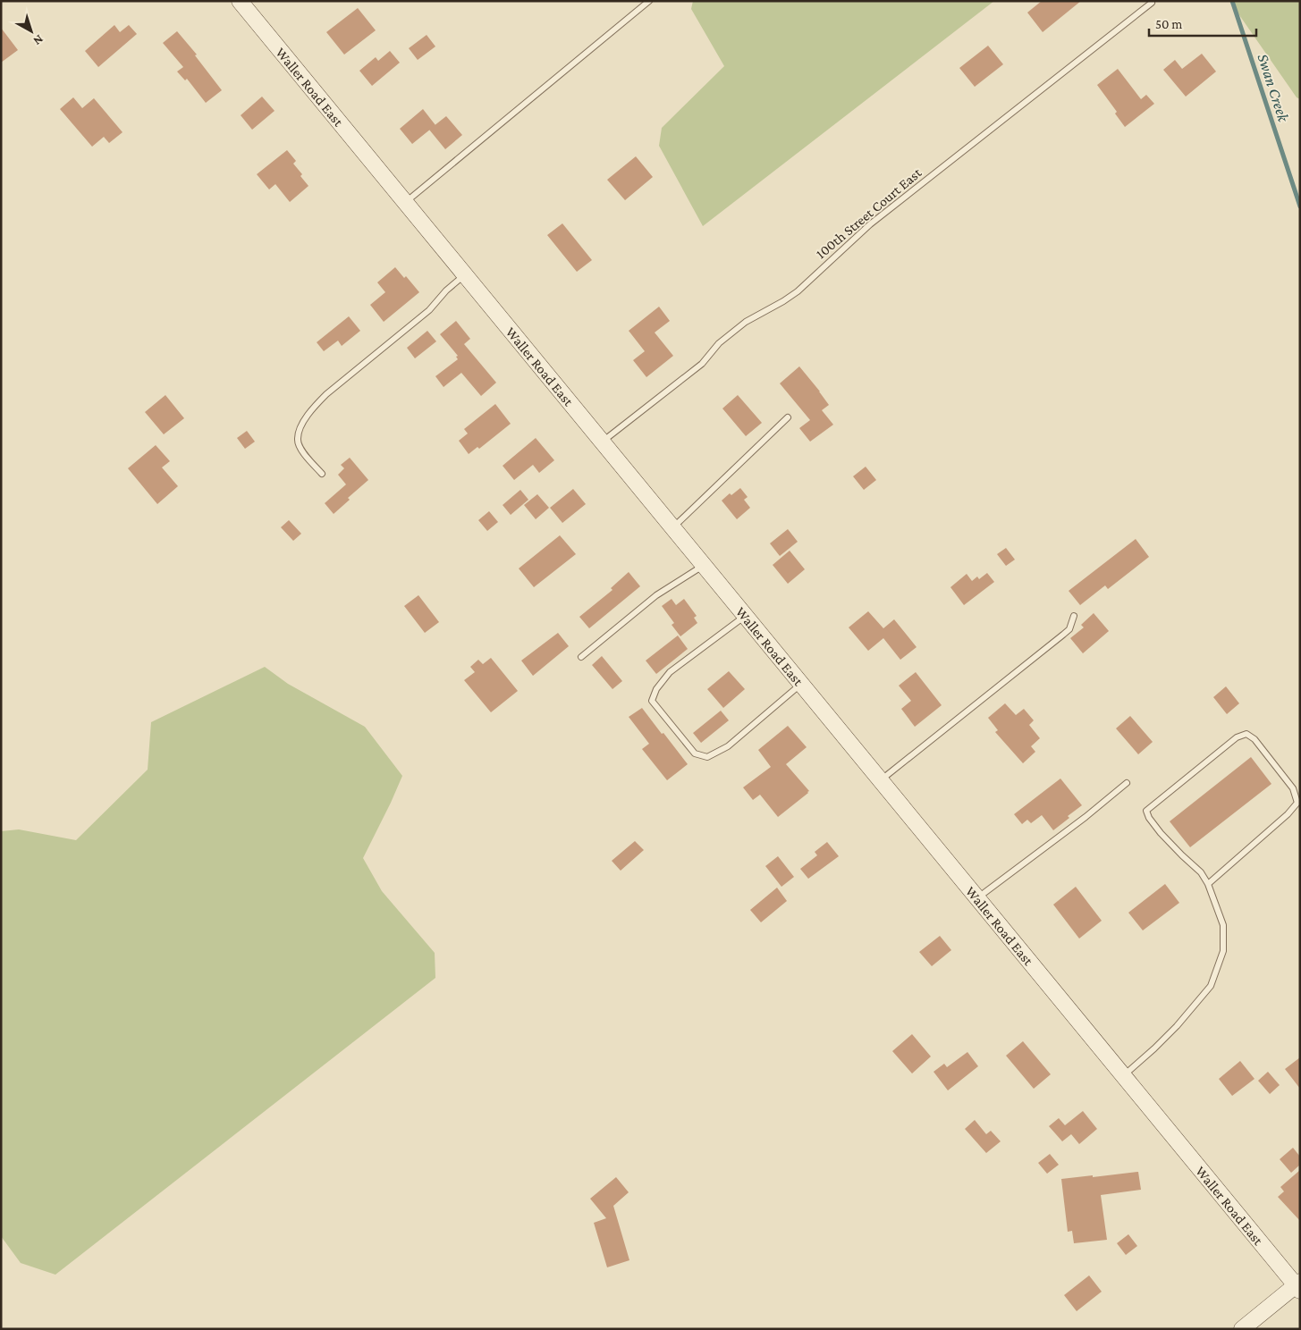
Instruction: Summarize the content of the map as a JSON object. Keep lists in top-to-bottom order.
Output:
{
  "streets": {
    "street": ["Waller Road East"],
    "lane": ["100th Street Court East"]
  },
  "crossings": [
    ["Waller Road East", "100th Street Court East"]
  ],
  "water": ["Swan Creek"],
  "scale_bar": "50 m",
  "north": "bottom right"
}
